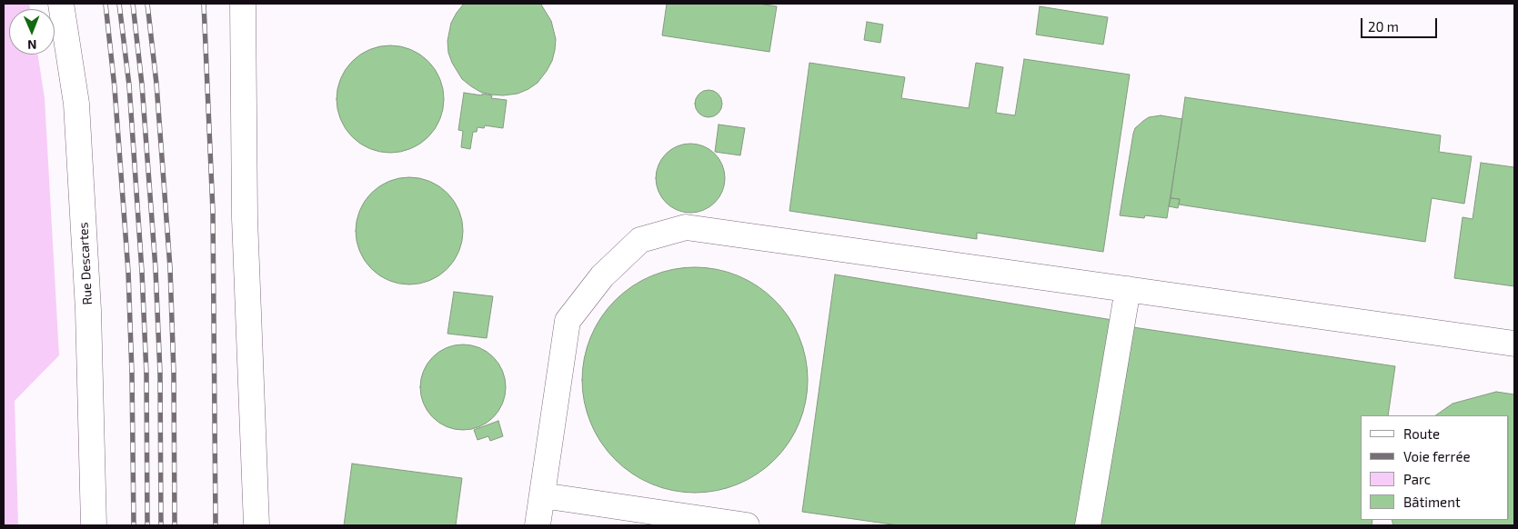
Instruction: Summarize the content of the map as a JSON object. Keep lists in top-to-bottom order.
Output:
{
  "streets": {
    "street": ["Rue Descartes"]
  },
  "legend": [
    "Route",
    "Voie ferrée",
    "Parc",
    "Bâtiment"
  ],
  "scale_bar": "20 m",
  "north": "bottom"
}
